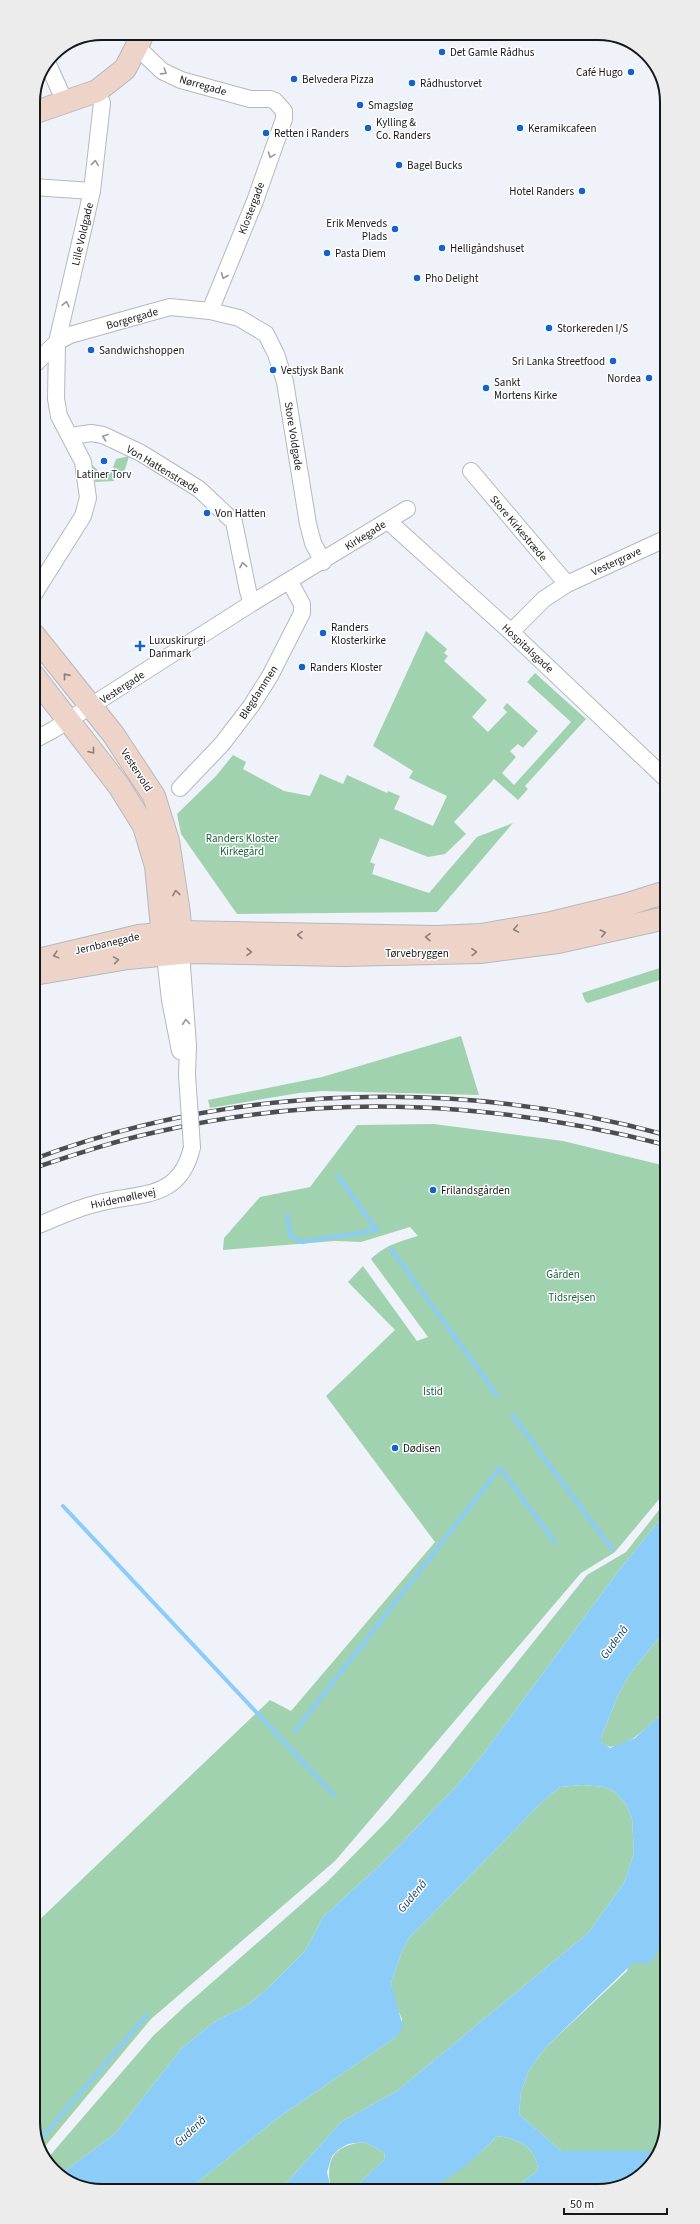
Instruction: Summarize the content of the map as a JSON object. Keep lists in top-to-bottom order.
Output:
{
  "streets": {
    "main road": ["Vestervold", "Jernbanegade", "Tørvebryggen"],
    "street": [
      "Nørregade",
      "Klostergade",
      "Lille Voldgade",
      "Borgergade",
      "Store Voldgade",
      "Von Hattenstræde",
      "Store Kirkestræde",
      "Kirkegade",
      "Vestergrave",
      "Hospitalsgade",
      "Vestergade",
      "Blegdammen",
      "Hvidemøllevej"
    ]
  },
  "crossings": [
    ["Nørregade", "Klostergade"],
    ["Klostergade", "Borgergade"],
    ["Klostergade", "Store Voldgade"],
    ["Lille Voldgade", "Borgergade"],
    ["Lille Voldgade", "Von Hattenstræde"],
    ["Borgergade", "Store Voldgade"],
    ["Store Voldgade", "Kirkegade"],
    ["Von Hattenstræde", "Vestergade"],
    ["Store Kirkestræde", "Vestergrave"],
    ["Kirkegade", "Hospitalsgade"],
    ["Vestergrave", "Hospitalsgade"],
    ["Vestergade", "Blegdammen"],
    ["Vestergade", "Vestervold"],
    ["Vestervold", "Jernbanegade"],
    ["Vestervold", "Tørvebryggen"],
    ["Vestervold", "Hvidemøllevej"],
    ["Jernbanegade", "Tørvebryggen"],
    ["Jernbanegade", "Hvidemøllevej"],
    ["Tørvebryggen", "Hvidemøllevej"]
  ],
  "one_way": [
    "Nørregade",
    "Klostergade",
    "Lille Voldgade",
    "Von Hattenstræde"
  ],
  "water": ["Gudenå"],
  "parks": [
    "Randers Kloster Kirkegård",
    "Gården",
    "Tidsrejsen",
    "Istid"
  ],
  "places": {
    "other": [
      "Det Gamle Rådhus",
      "Café Hugo",
      "Belvedera Pizza",
      "Rådhustorvet",
      "Smagsløg",
      "Kylling & Co. Randers",
      "Keramikcafeen",
      "Retten i Randers",
      "Bagel Bucks",
      "Hotel Randers",
      "Erik Menveds Plads",
      "Helligåndshuset",
      "Pasta Diem",
      "Pho Delight",
      "Storkereden I/S",
      "Sandwichshoppen",
      "Sri Lanka Streetfood",
      "Vestjysk Bank",
      "Nordea",
      "Sankt Mortens Kirke",
      "Latiner Torv",
      "Von Hatten",
      "Randers Klosterkirke",
      "Randers Kloster",
      "Frilandsgården",
      "Dødisen"
    ],
    "health": ["Luxuskirurgi Danmark"]
  },
  "scale_bar": "50 m"
}
